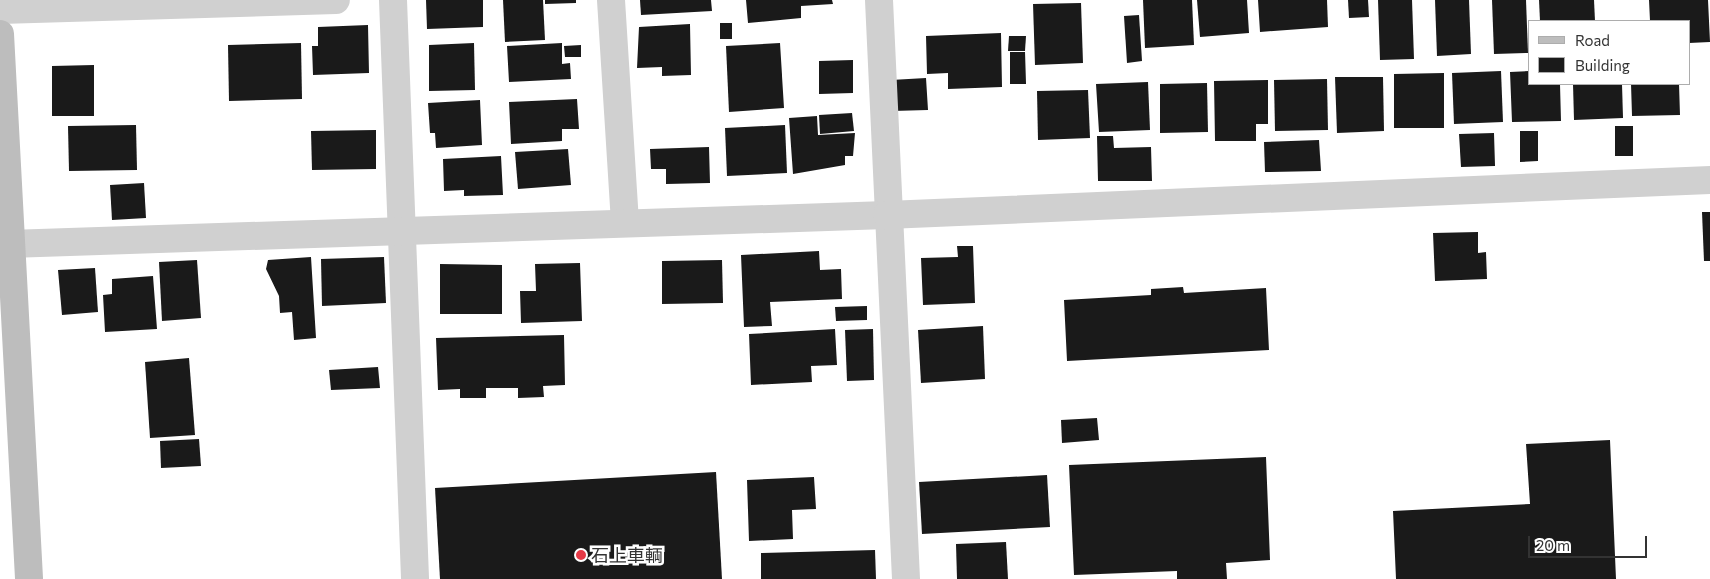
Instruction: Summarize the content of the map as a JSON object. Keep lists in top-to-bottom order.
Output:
{
  "places": ["石上車輌"],
  "legend": ["Road", "Building"],
  "scale_bar": "20 m"
}
